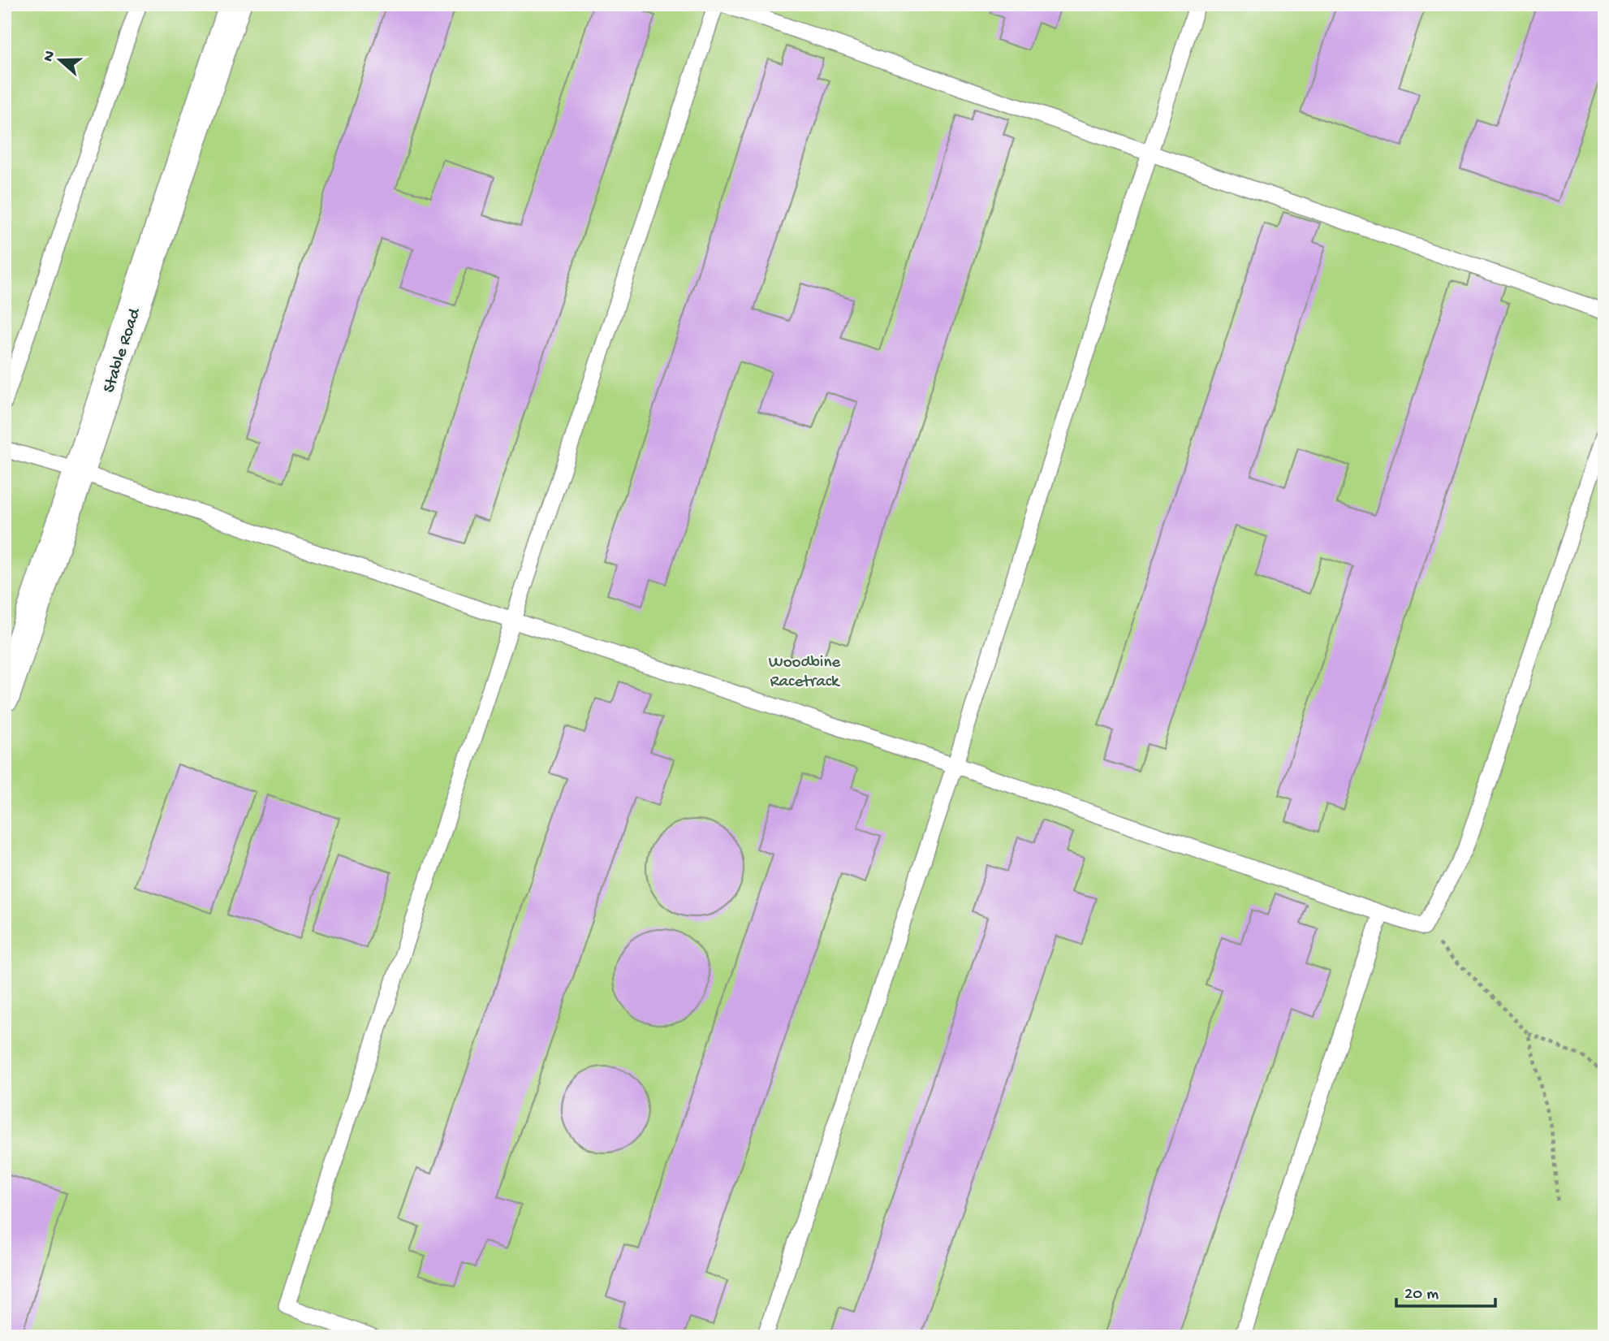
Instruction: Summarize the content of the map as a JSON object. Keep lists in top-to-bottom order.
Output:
{
  "streets": {
    "street": ["Stable Road"]
  },
  "parks": ["Woodbine Racetrack"],
  "scale_bar": "20 m",
  "north": "left"
}
